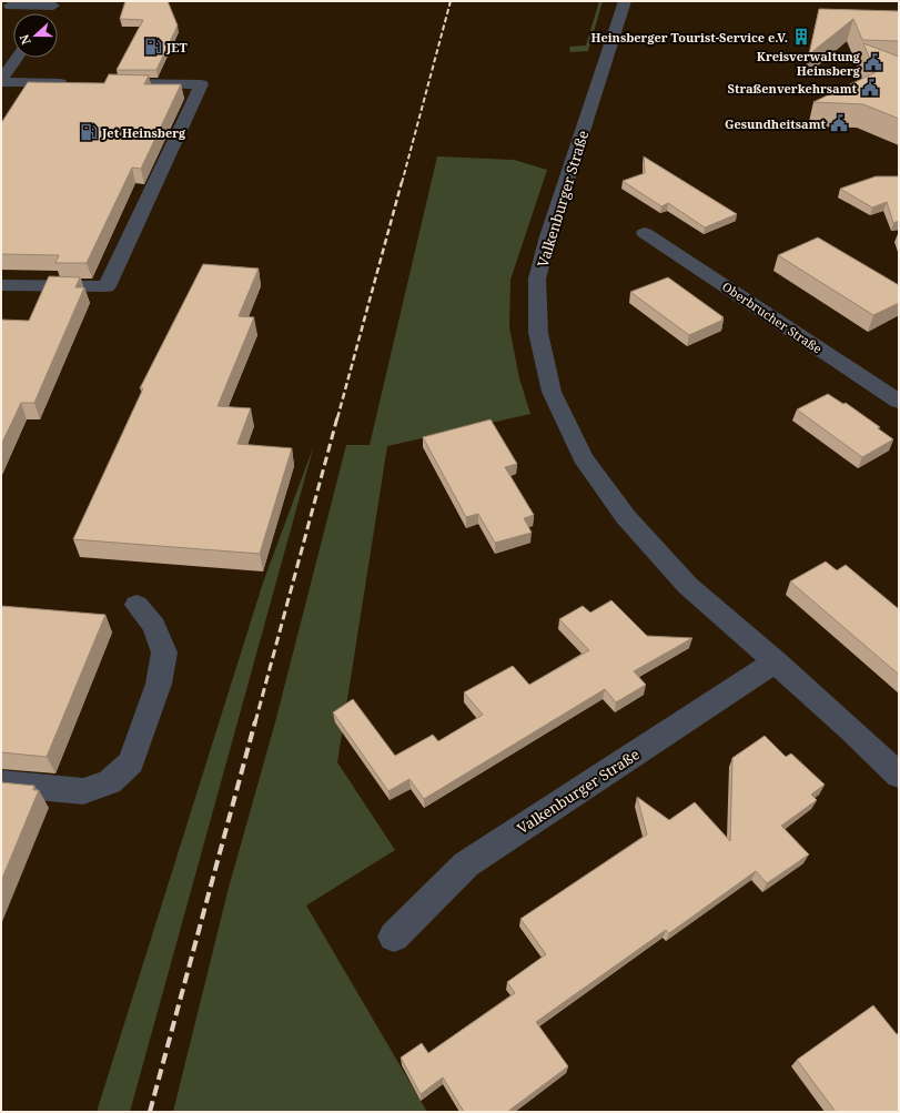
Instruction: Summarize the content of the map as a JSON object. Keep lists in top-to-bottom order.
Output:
{
  "streets": {
    "street": ["Valkenburger Straße", "Oberbrucher Straße"]
  },
  "places": {
    "building": ["Heinsberger Tourist-Service e.V."],
    "fuel station": ["JET", "Jet Heinsberg"],
    "public building": ["Kreisverwaltung Heinsberg", "Straßenverkehrsamt", "Gesundheitsamt"]
  },
  "north": "left"
}
